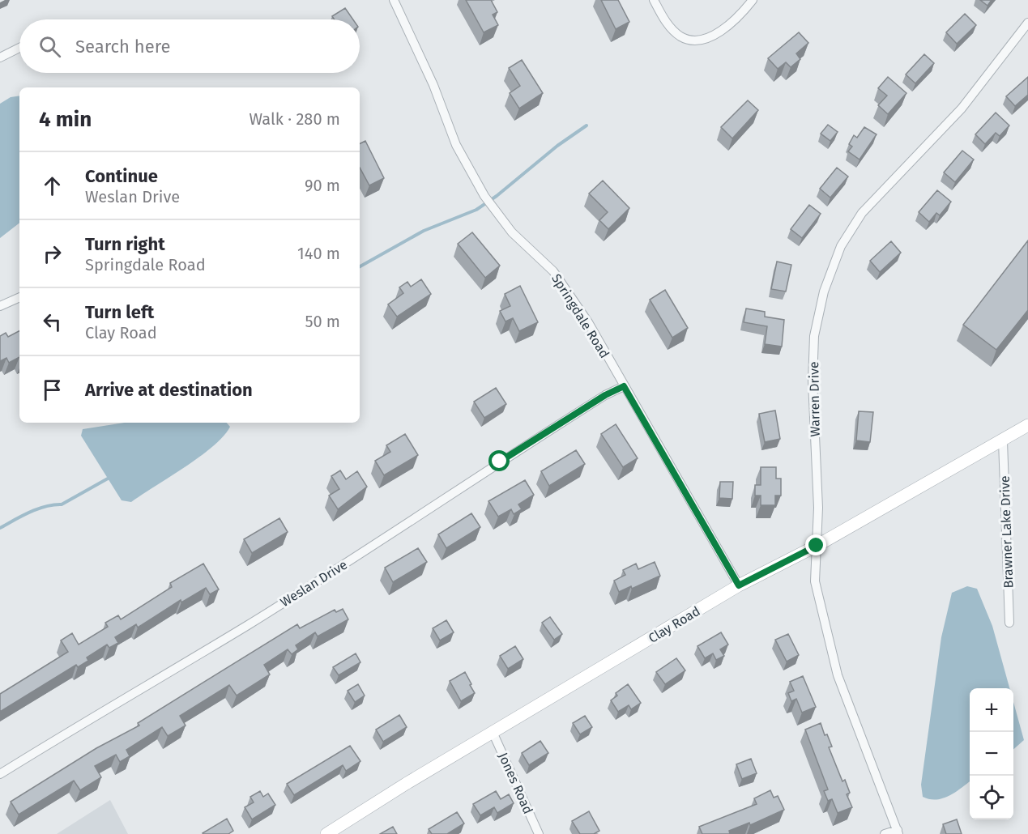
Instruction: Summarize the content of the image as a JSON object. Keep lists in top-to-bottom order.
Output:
{
  "streets": {
    "street": [
      "Springdale Road",
      "Warren Drive",
      "Brawner Lake Drive",
      "Weslan Drive",
      "Clay Road",
      "Jones Road"
    ]
  },
  "crossings": [
    ["Springdale Road", "Weslan Drive"],
    ["Springdale Road", "Clay Road"],
    ["Warren Drive", "Clay Road"],
    ["Brawner Lake Drive", "Clay Road"],
    ["Clay Road", "Jones Road"]
  ],
  "page": {
    "search": "Search here",
    "heading": ["4 min", "Walk · 280 m"],
    "list": [
      ["Continue", "Weslan Drive", "90 m"],
      ["Turn right", "Springdale Road", "140 m"],
      ["Turn left", "Clay Road", "50 m"],
      "Arrive at destination"
    ],
    "map_buttons": ["+", "−"]
  }
}
